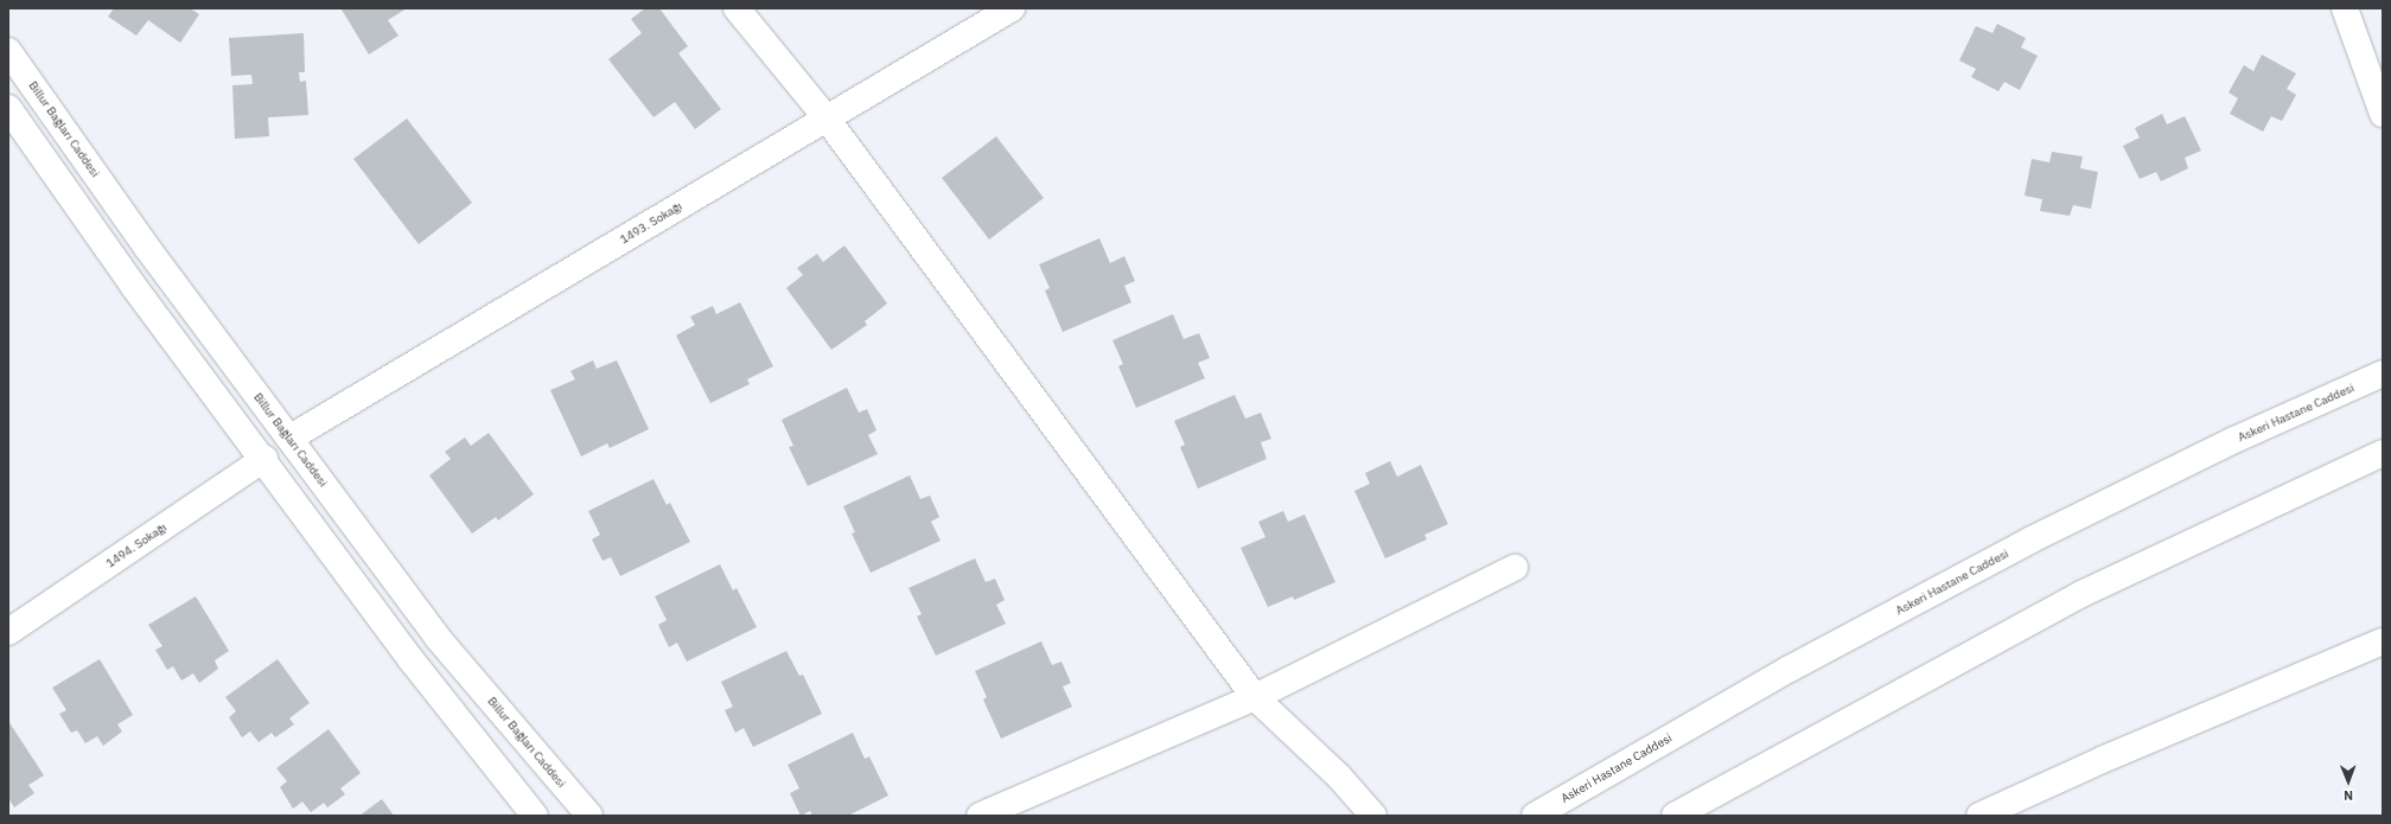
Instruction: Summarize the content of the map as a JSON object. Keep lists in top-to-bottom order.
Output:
{
  "streets": {
    "street": [
      "Billur Bağları Caddesi",
      "1493. Sokağı",
      "Askeri Hastane Caddesi",
      "1494. Sokağı"
    ]
  },
  "crossings": [
    ["Billur Bağları Caddesi", "1493. Sokağı"]
  ],
  "north": "bottom"
}
